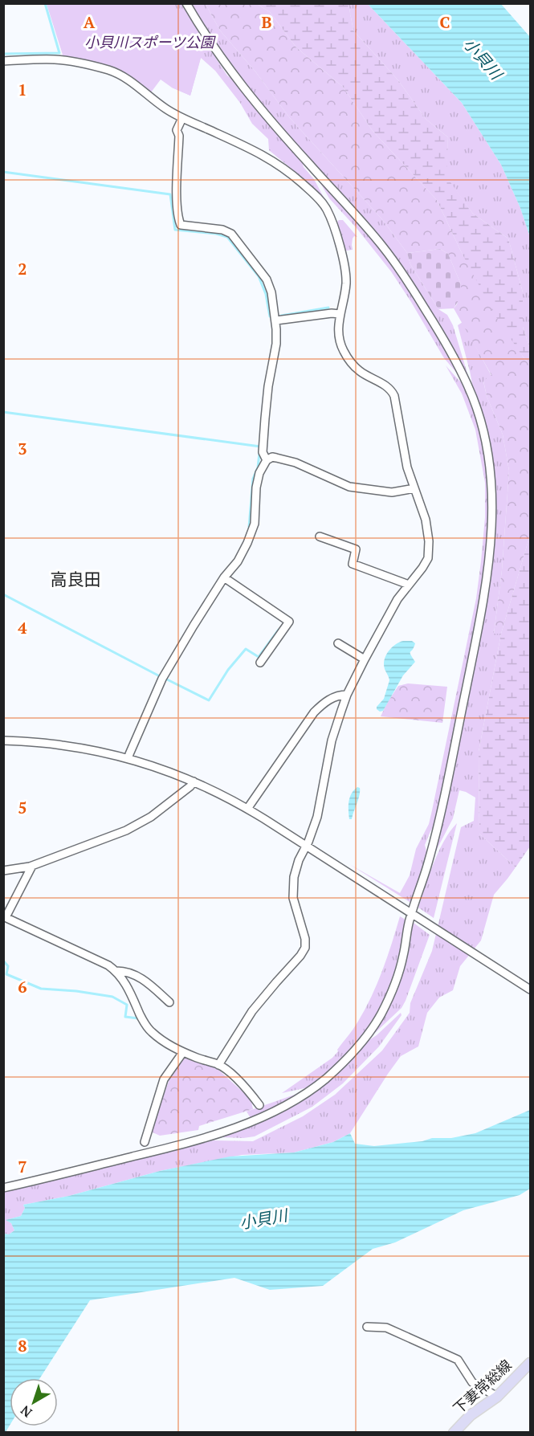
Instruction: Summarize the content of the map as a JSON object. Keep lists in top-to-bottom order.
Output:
{
  "streets": {
    "main road": ["下妻常総線"]
  },
  "districts": ["高良田"],
  "water": ["小貝川"],
  "parks": ["小貝川スポーツ公園"],
  "north": "bottom left",
  "grid": {
    "columns": ["A", "B", "C"],
    "rows": [
      "1",
      "2",
      "3",
      "4",
      "5",
      "6",
      "7",
      "8"
    ]
  }
}
